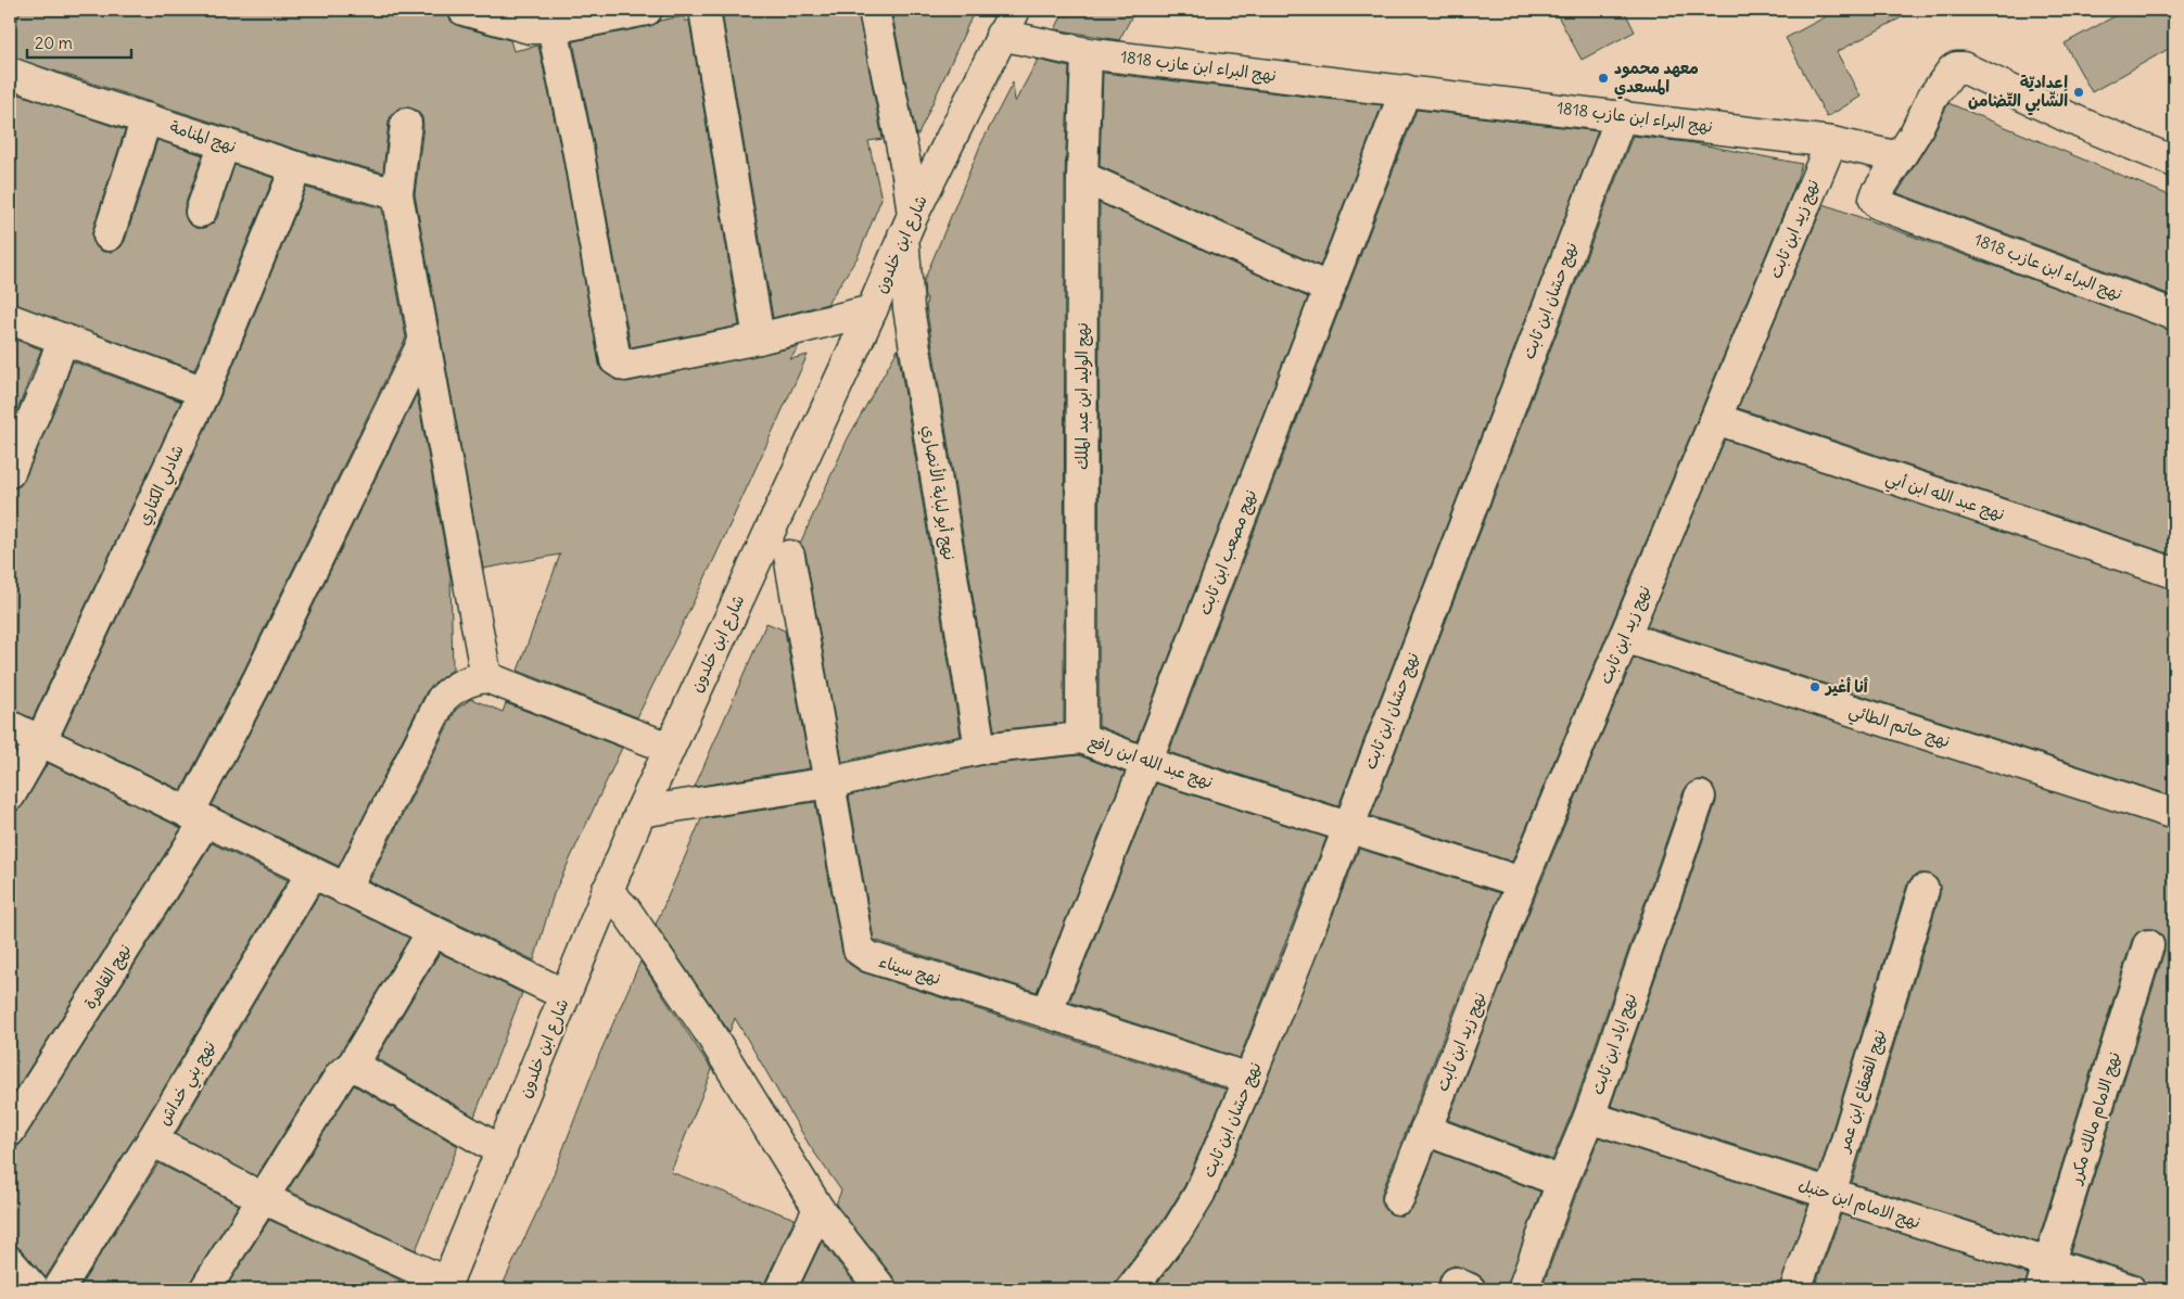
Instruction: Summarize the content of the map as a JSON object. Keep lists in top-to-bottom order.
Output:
{
  "streets": {
    "street": [
      "نهج البراء ابن عازب 1818",
      "نهج المنامة",
      "نهج زيد ابن ثابت",
      "شارع ابن خلدون",
      "نهج حسّان ابن ثابت",
      "نهج الوليد ابن عبد الملك",
      "شادلي الكتاري",
      "نهج أبو لبابة الأنصاري",
      "نهج عبد الله ابن أبي",
      "نهج مصعب ابن ثابت",
      "نهج حاتم الطائي",
      "نهج عبد الله ابن رافع",
      "نهج سيناء",
      "نهج القاهرة",
      "نهج اياد ابن ثابت",
      "نهج بني خداش",
      "نهج القعقاع ابن عمر",
      "نهج الامام مالك مكرر",
      "نهج الامام ابن حنبل"
    ]
  },
  "crossings": [
    ["نهج البراء ابن عازب 1818", "نهج زيد ابن ثابت"],
    ["نهج البراء ابن عازب 1818", "شارع ابن خلدون"],
    ["نهج البراء ابن عازب 1818", "نهج حسّان ابن ثابت"],
    ["نهج البراء ابن عازب 1818", "نهج الوليد ابن عبد الملك"],
    ["نهج البراء ابن عازب 1818", "نهج مصعب ابن ثابت"],
    ["نهج المنامة", "شادلي الكتاري"],
    ["نهج زيد ابن ثابت", "نهج عبد الله ابن أبي"],
    ["نهج زيد ابن ثابت", "نهج حاتم الطائي"],
    ["نهج زيد ابن ثابت", "نهج عبد الله ابن رافع"],
    ["شارع ابن خلدون", "نهج أبو لبابة الأنصاري"],
    ["شارع ابن خلدون", "نهج عبد الله ابن رافع"],
    ["نهج حسّان ابن ثابت", "نهج عبد الله ابن رافع"],
    ["نهج حسّان ابن ثابت", "نهج سيناء"],
    ["نهج الوليد ابن عبد الملك", "نهج عبد الله ابن رافع"],
    ["نهج أبو لبابة الأنصاري", "نهج عبد الله ابن رافع"],
    ["نهج مصعب ابن ثابت", "نهج عبد الله ابن رافع"],
    ["نهج مصعب ابن ثابت", "نهج سيناء"],
    ["نهج عبد الله ابن رافع", "نهج سيناء"],
    ["نهج اياد ابن ثابت", "نهج الامام ابن حنبل"],
    ["نهج القعقاع ابن عمر", "نهج الامام ابن حنبل"],
    ["نهج الامام مالك مكرر", "نهج الامام ابن حنبل"]
  ],
  "places": ["معهد محمود المسعدي", "إعداديّة الشّابي التّضامن", "أنا أغير"],
  "scale_bar": "20 m"
}
